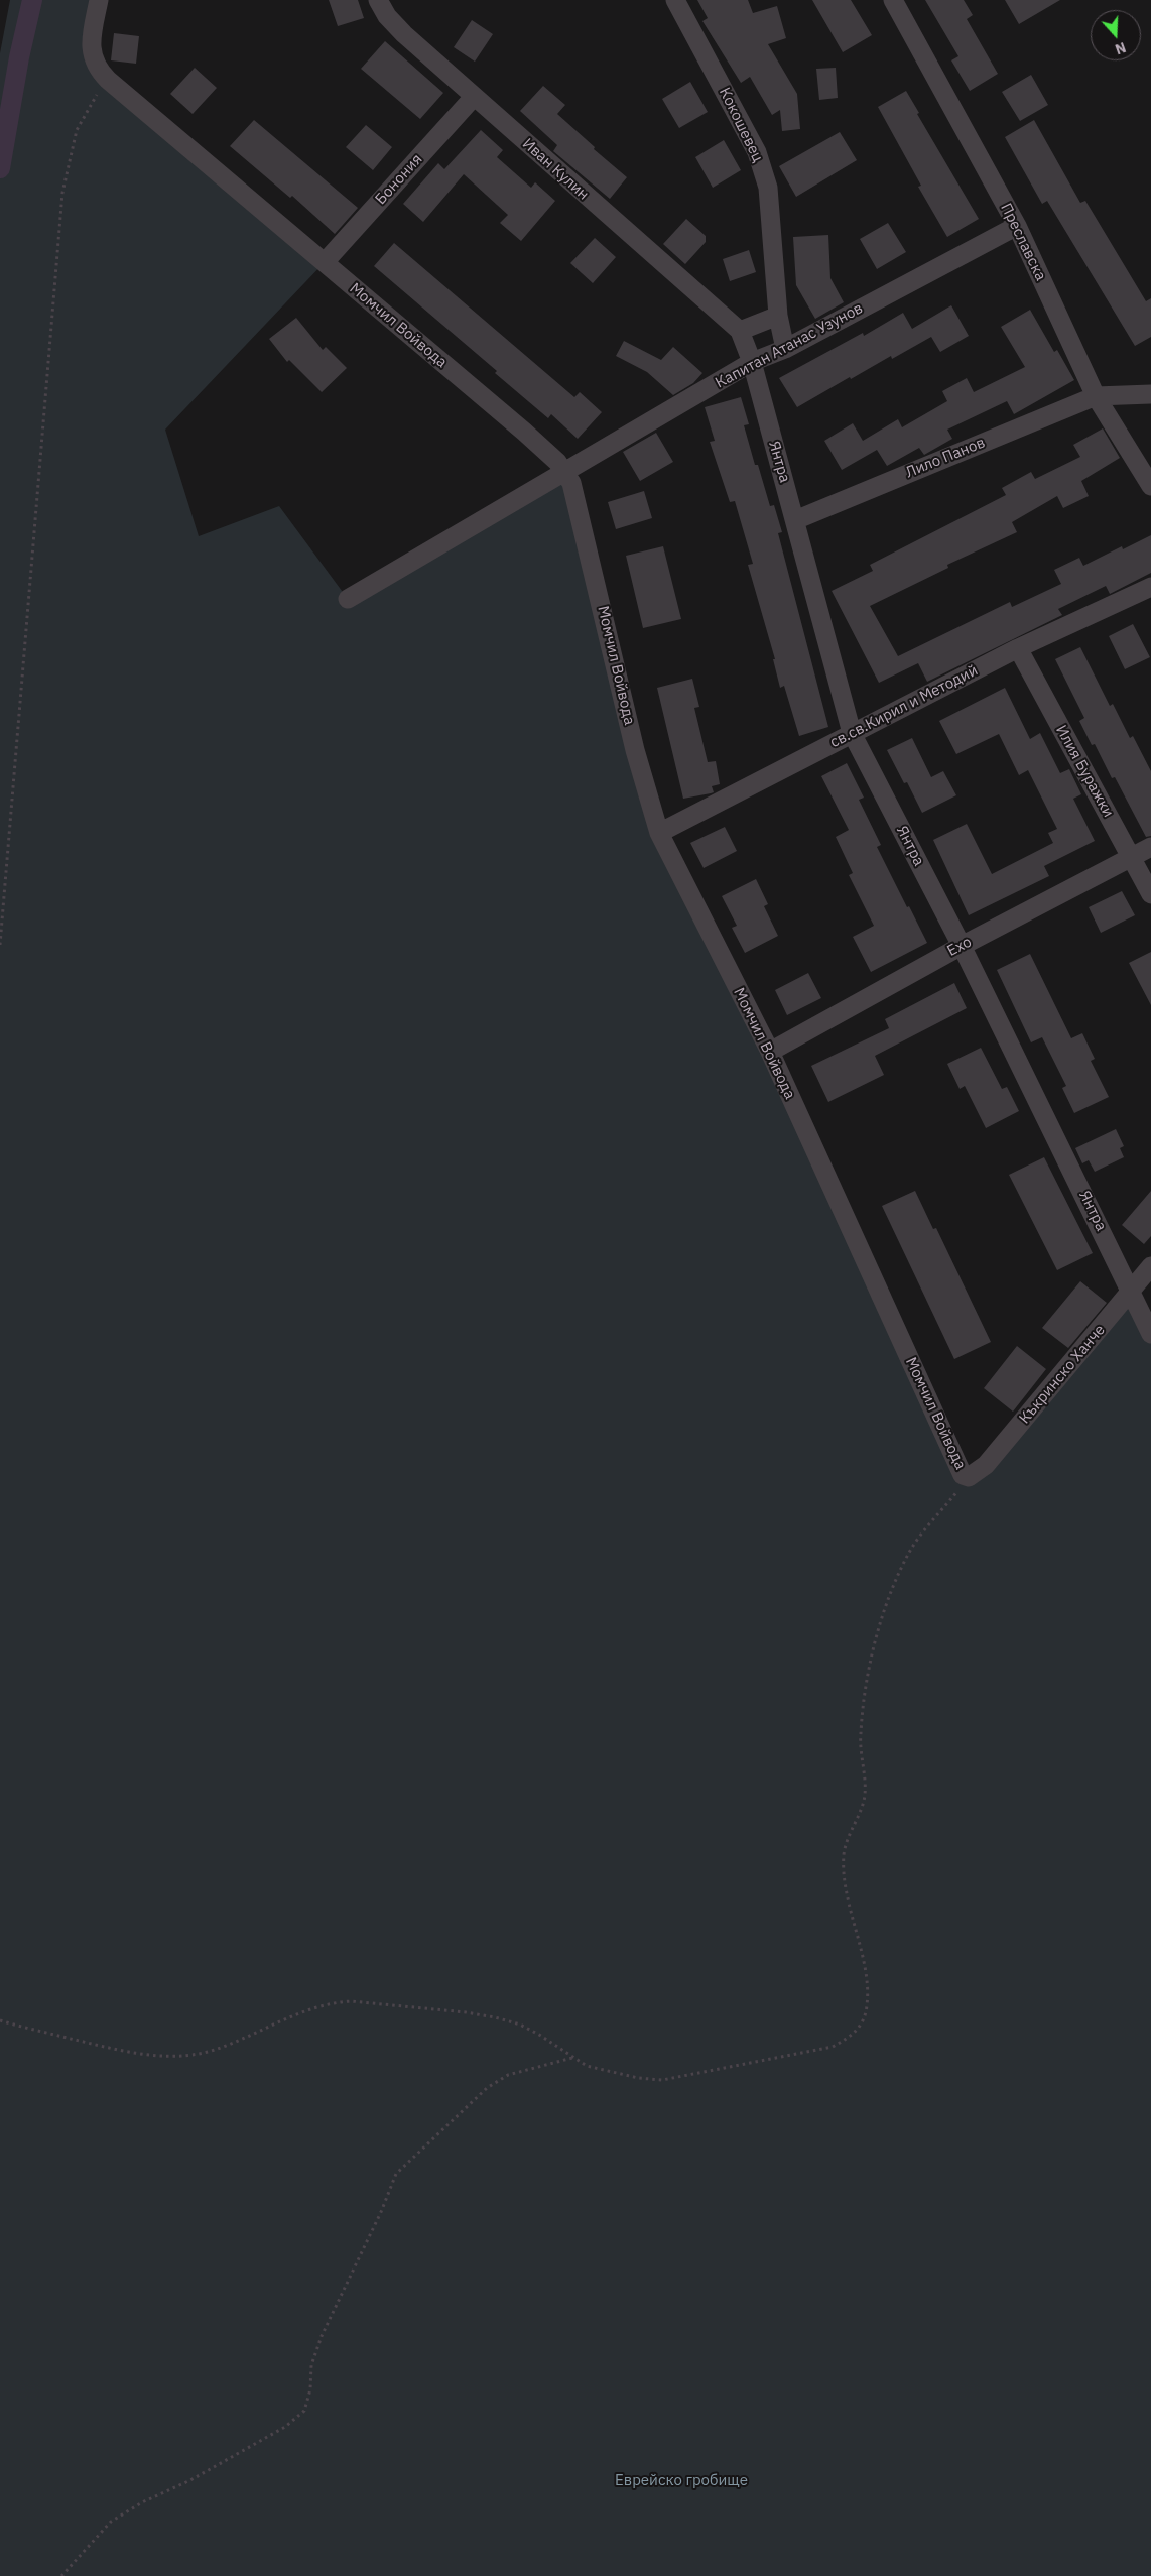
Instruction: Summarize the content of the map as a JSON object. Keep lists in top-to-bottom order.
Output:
{
  "streets": {
    "street": [
      "Кокошевец",
      "Иван Кулин",
      "Бонония",
      "Преславска",
      "Момчил Войвода",
      "Капитан Атанас Узунов",
      "Лило Панов",
      "Янтра",
      "св.св.Кирил и Методий",
      "Илия Буражки",
      "Ехо",
      "Къкринско Ханче"
    ]
  },
  "crossings": [
    ["Кокошевец", "Капитан Атанас Узунов"],
    ["Иван Кулин", "Бонония"],
    ["Иван Кулин", "Янтра"],
    ["Бонония", "Момчил Войвода"],
    ["Преславска", "Капитан Атанас Узунов"],
    ["Преславска", "Лило Панов"],
    ["Момчил Войвода", "Капитан Атанас Узунов"],
    ["Момчил Войвода", "св.св.Кирил и Методий"],
    ["Момчил Войвода", "Ехо"],
    ["Момчил Войвода", "Къкринско Ханче"],
    ["Капитан Атанас Узунов", "Янтра"],
    ["Лило Панов", "Янтра"],
    ["Янтра", "св.св.Кирил и Методий"],
    ["Янтра", "Ехо"],
    ["Янтра", "Къкринско Ханче"],
    ["св.св.Кирил и Методий", "Илия Буражки"],
    ["Илия Буражки", "Ехо"]
  ],
  "parks": ["Еврейско гробище"],
  "north": "bottom"
}
